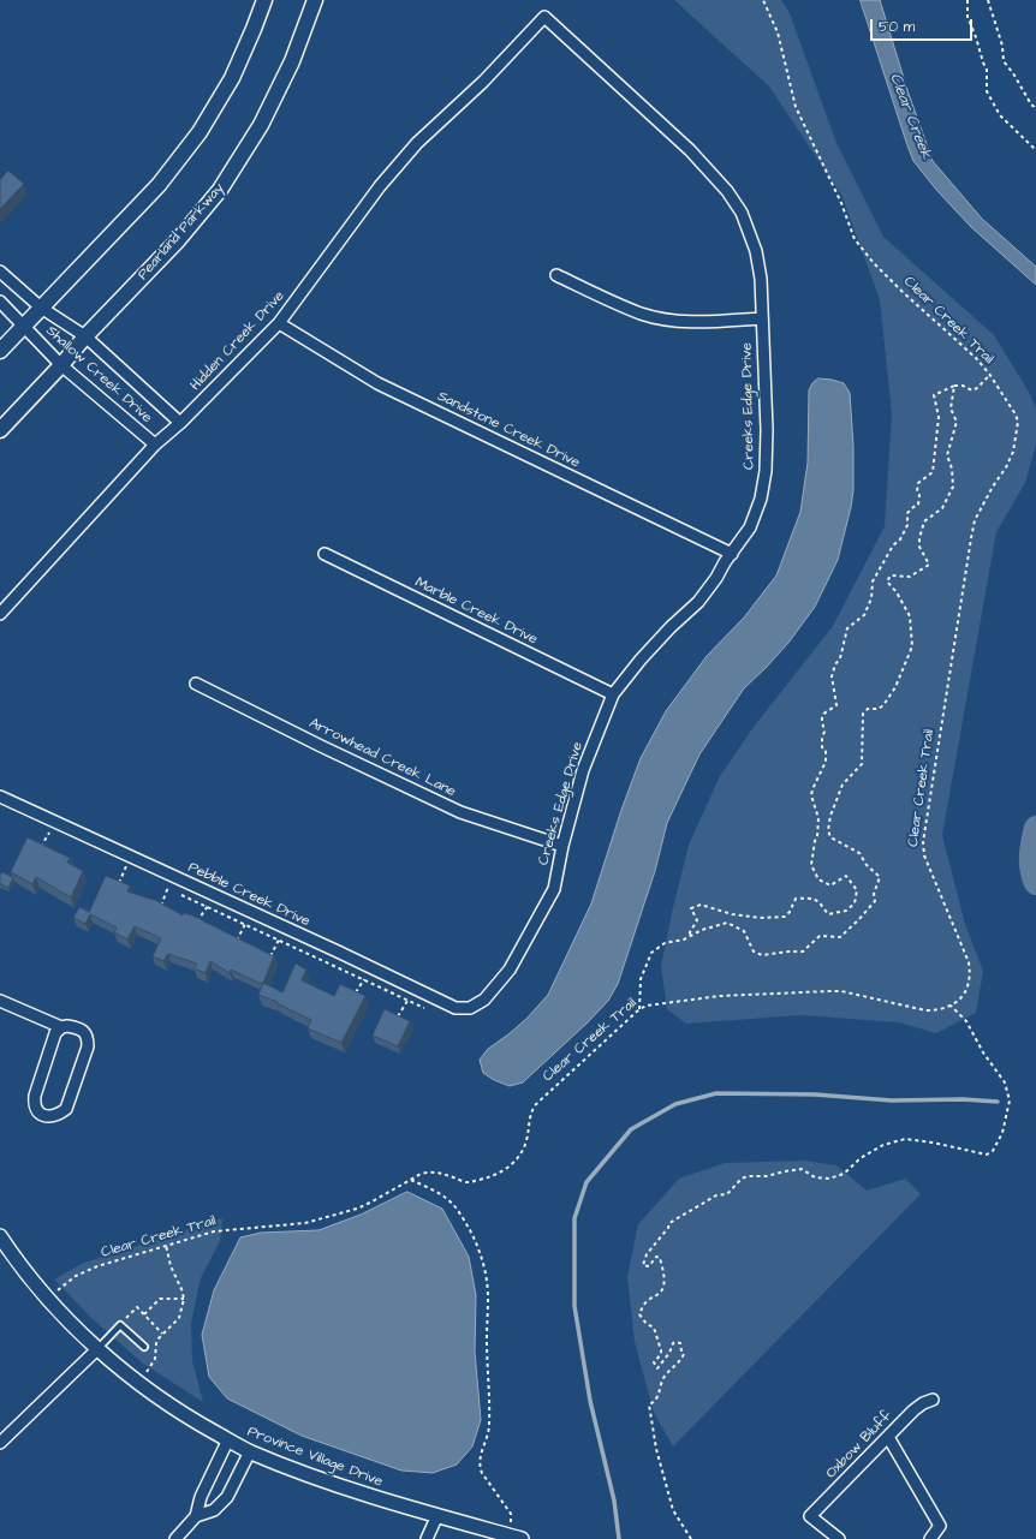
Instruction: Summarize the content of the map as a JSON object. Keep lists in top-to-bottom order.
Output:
{
  "streets": {
    "main road": ["Pearland Parkway"],
    "street": [
      "Hidden Creek Drive",
      "Shallow Creek Drive",
      "Creeks Edge Drive",
      "Sandstone Creek Drive",
      "Marble Creek Drive",
      "Arrowhead Creek Lane",
      "Pebble Creek Drive",
      "Oxbow Bluff",
      "Province Village Drive"
    ],
    "path": ["Clear Creek Trail"]
  },
  "crossings": [
    ["Pearland Parkway", "Shallow Creek Drive"],
    ["Hidden Creek Drive", "Shallow Creek Drive"],
    ["Hidden Creek Drive", "Creeks Edge Drive"],
    ["Hidden Creek Drive", "Sandstone Creek Drive"],
    ["Creeks Edge Drive", "Sandstone Creek Drive"],
    ["Creeks Edge Drive", "Marble Creek Drive"],
    ["Creeks Edge Drive", "Arrowhead Creek Lane"],
    ["Creeks Edge Drive", "Pebble Creek Drive"]
  ],
  "water": ["Clear Creek"],
  "scale_bar": "50 m"
}
